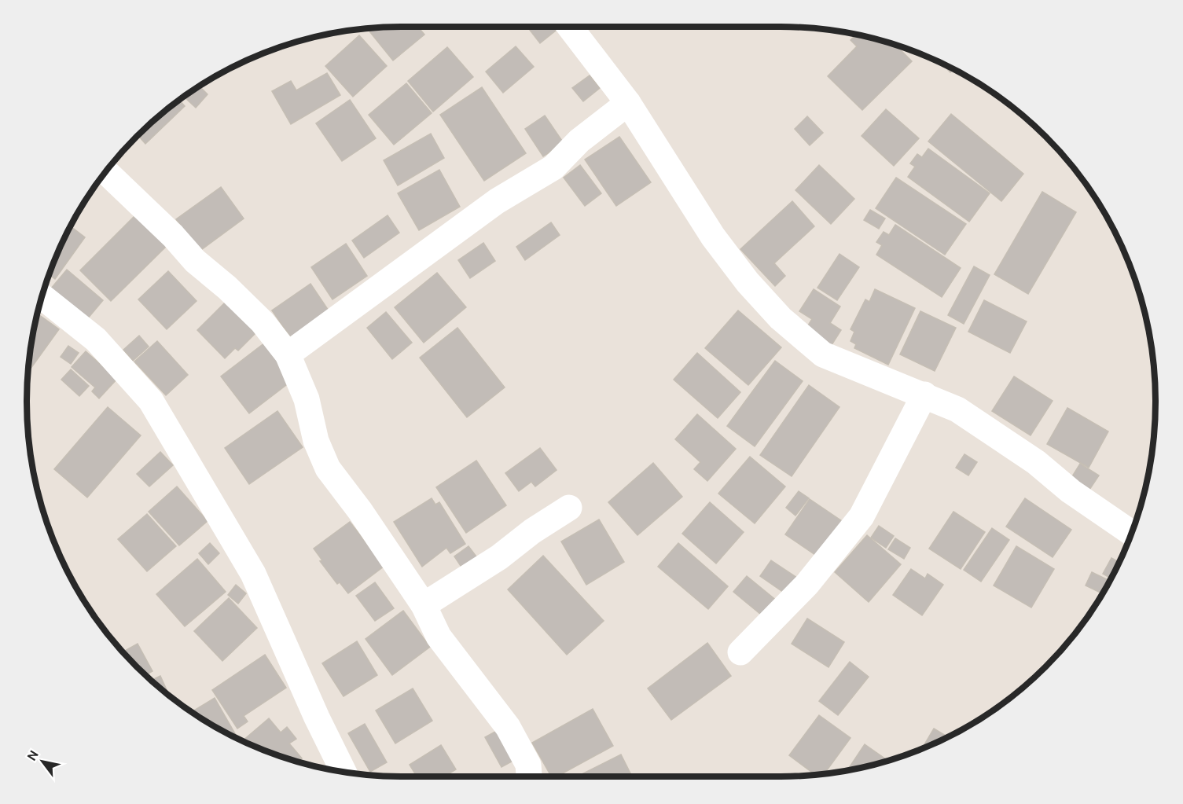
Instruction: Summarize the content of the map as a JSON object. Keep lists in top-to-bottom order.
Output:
{
  "north": "top left"
}
